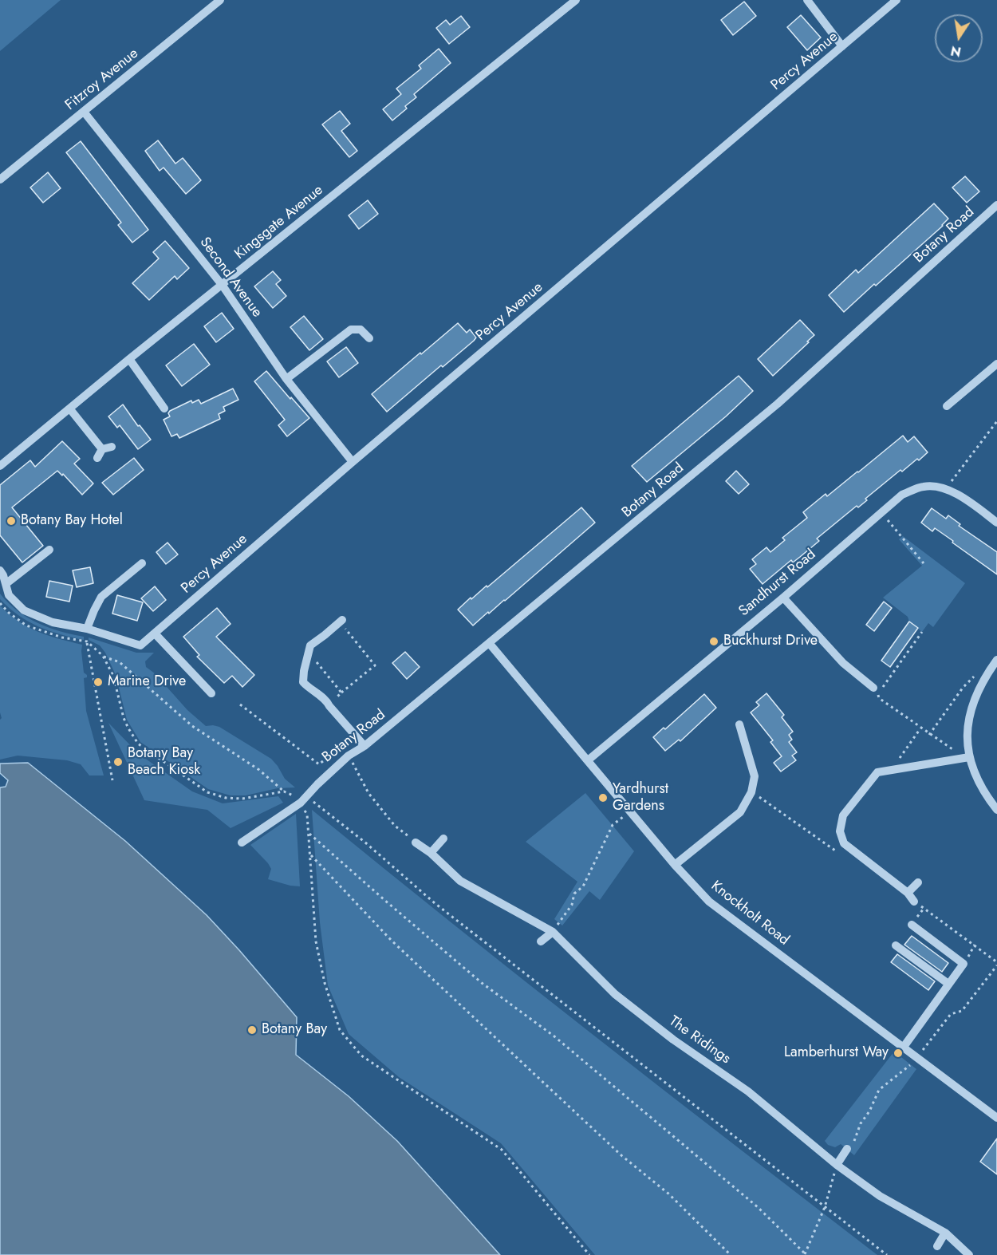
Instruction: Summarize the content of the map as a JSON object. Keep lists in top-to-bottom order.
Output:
{
  "streets": {
    "street": [
      "Percy Avenue",
      "Fitzroy Avenue",
      "Kingsgate Avenue",
      "Botany Road",
      "Second Avenue",
      "Sandhurst Road",
      "Knockholt Road",
      "The Ridings"
    ]
  },
  "crossings": [
    ["Percy Avenue", "Second Avenue"],
    ["Fitzroy Avenue", "Second Avenue"],
    ["Kingsgate Avenue", "Second Avenue"],
    ["Botany Road", "Knockholt Road"],
    ["Sandhurst Road", "Knockholt Road"]
  ],
  "places": [
    "Botany Bay Hotel",
    "Buckhurst Drive",
    "Marine Drive",
    "Botany Bay Beach Kiosk",
    "Yardhurst Gardens",
    "Botany Bay",
    "Lamberhurst Way"
  ],
  "north": "bottom"
}
